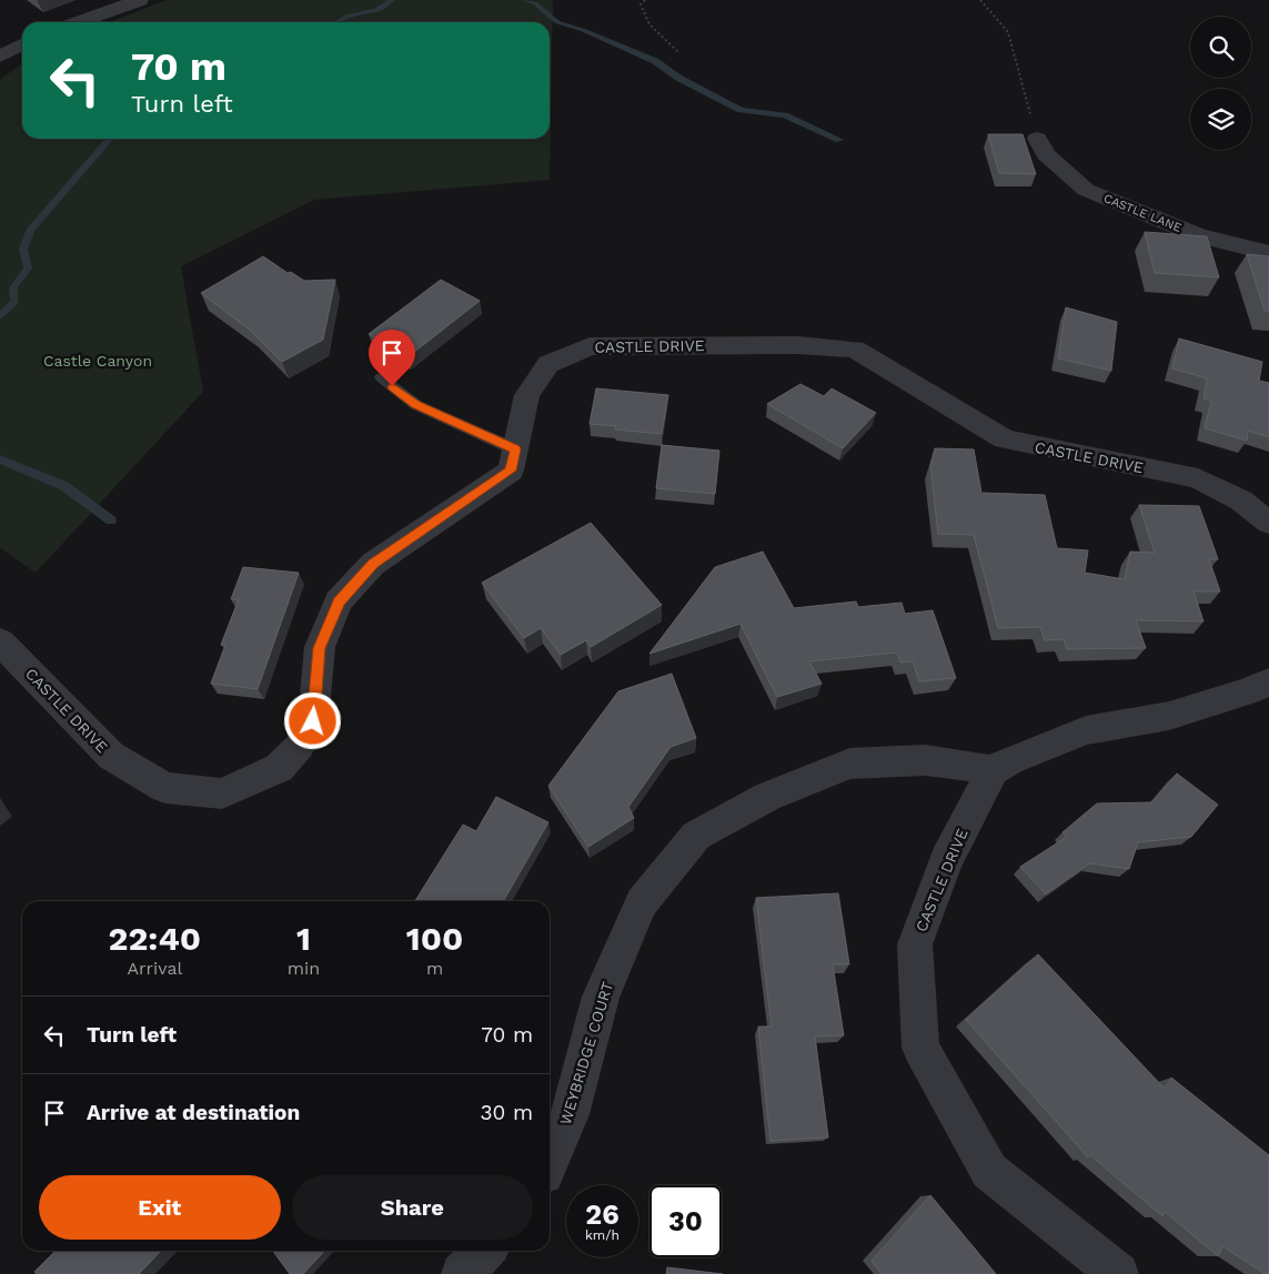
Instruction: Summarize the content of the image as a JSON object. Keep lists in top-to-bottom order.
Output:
{
  "streets": {
    "street": ["CASTLE LANE", "CASTLE DRIVE", "WEYBRIDGE COURT"]
  },
  "crossings": [
    ["CASTLE DRIVE", "WEYBRIDGE COURT"]
  ],
  "parks": ["Castle Canyon"],
  "page": {
    "turn": ["70 m", "Turn left"],
    "eta": [
      "22:40",
      "Arrival",
      "1",
      "min",
      "100",
      "m"
    ],
    "list": [
      {
        "name": "Turn left",
        "value": "70 m"
      },
      {
        "name": "Arrive at destination",
        "value": "30 m"
      }
    ],
    "buttons": ["Exit", "Share"],
    "speed": "26 km/h",
    "limit": "30"
  }
}
